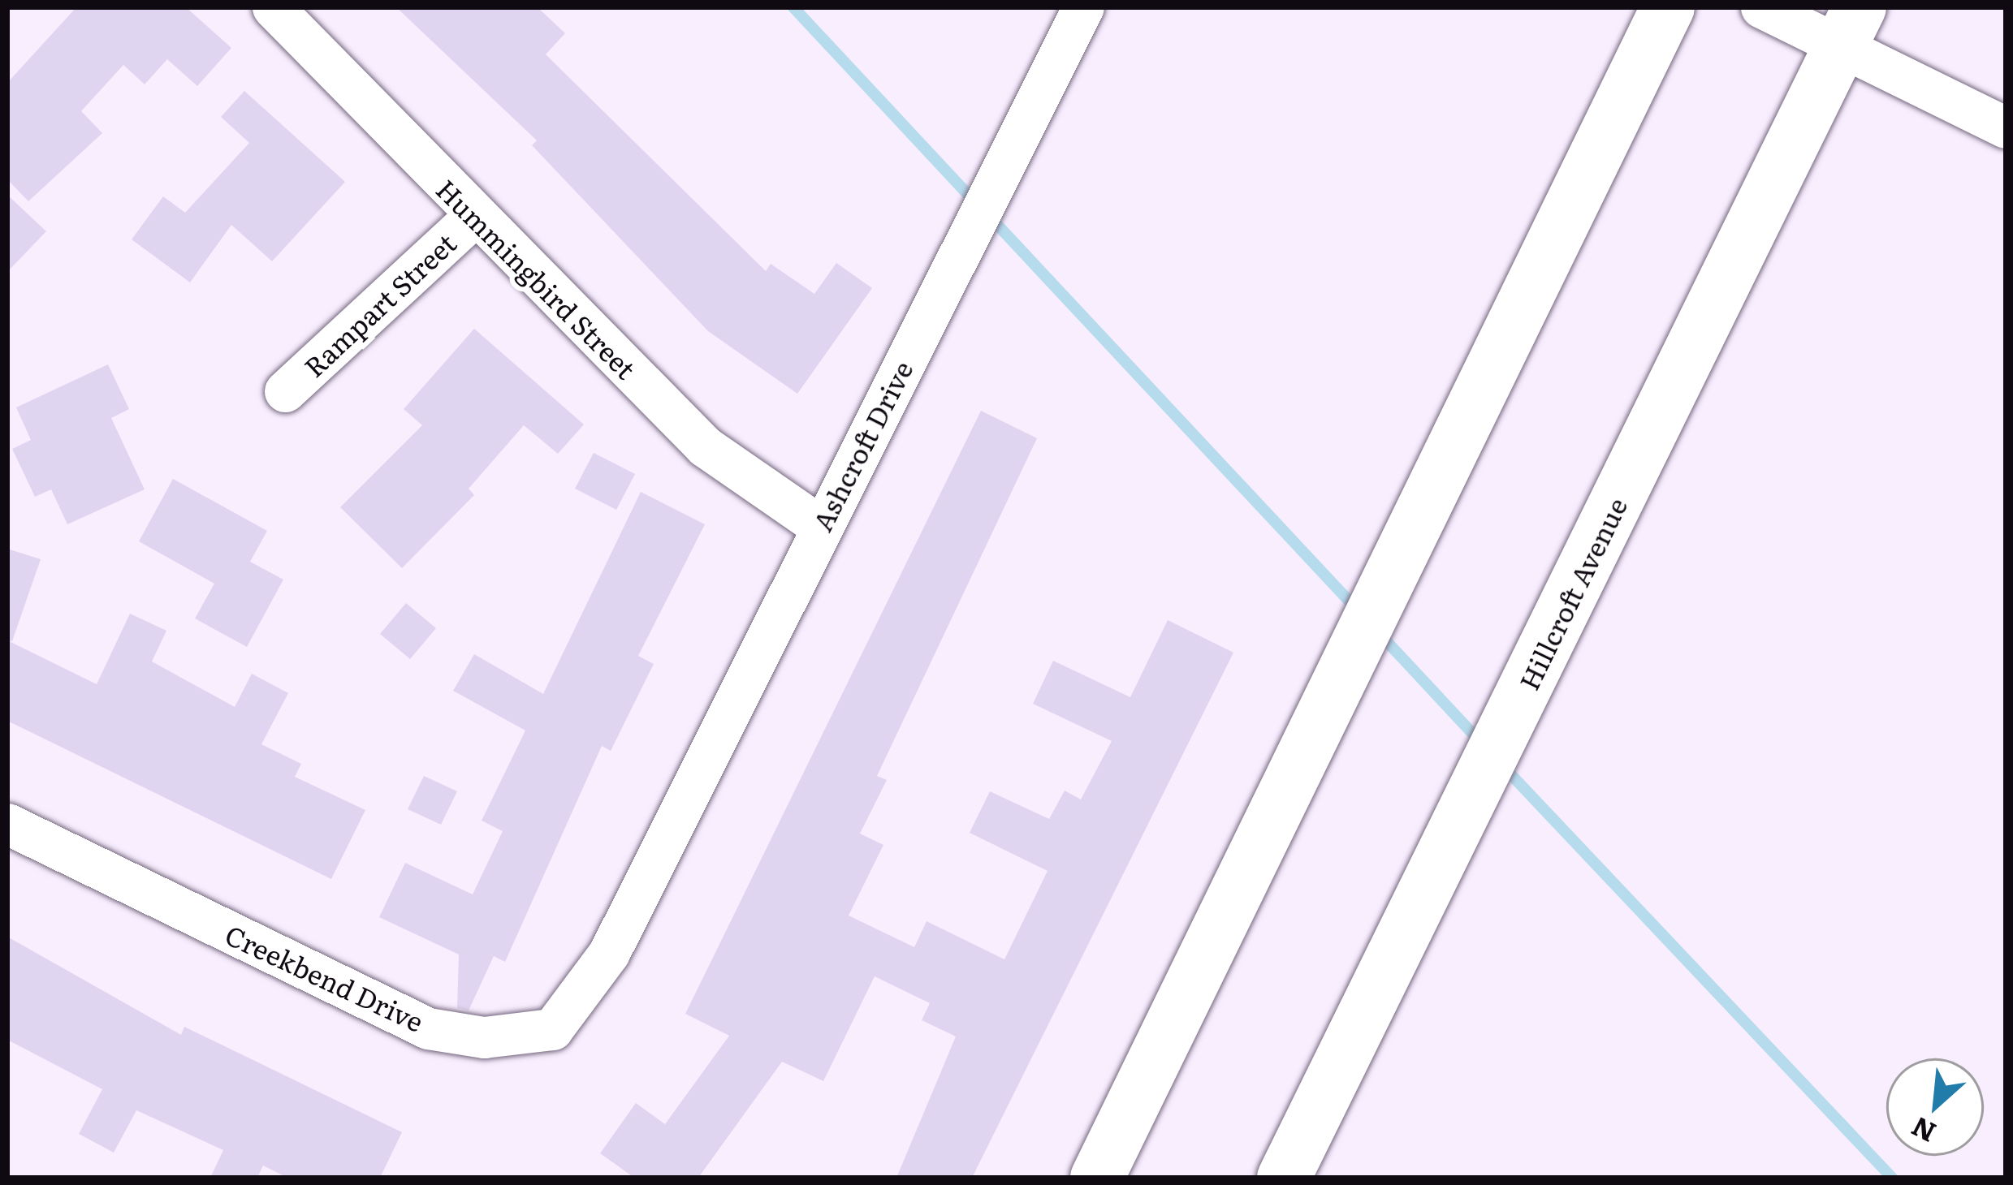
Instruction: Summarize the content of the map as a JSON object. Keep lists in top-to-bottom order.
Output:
{
  "streets": {
    "main road": ["Hillcroft Avenue"],
    "street": [
      "Hummingbird Street",
      "Rampart Street",
      "Ashcroft Drive",
      "Creekbend Drive"
    ]
  },
  "crossings": [
    ["Hummingbird Street", "Rampart Street"],
    ["Hummingbird Street", "Ashcroft Drive"],
    ["Ashcroft Drive", "Creekbend Drive"]
  ],
  "north": "bottom left"
}
